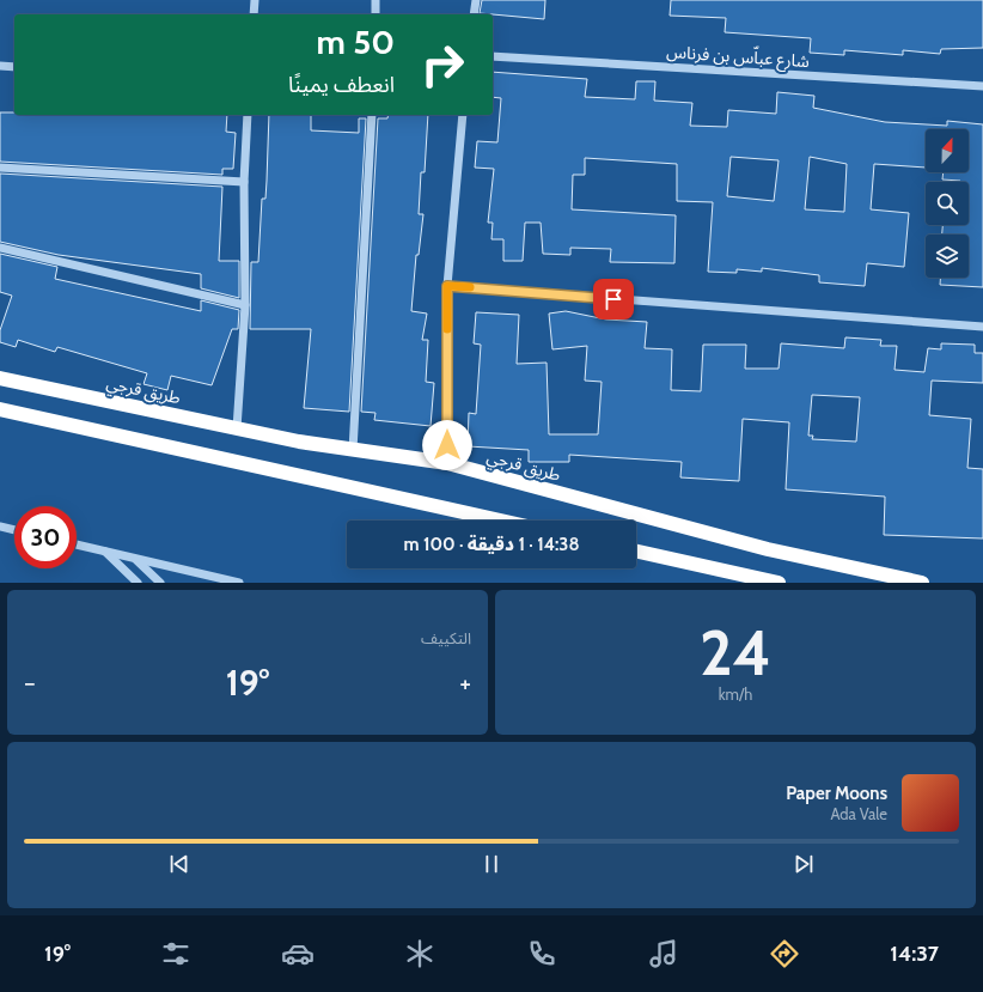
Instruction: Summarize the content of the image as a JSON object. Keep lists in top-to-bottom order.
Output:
{
  "streets": {
    "highway": ["طريق قرجي"],
    "street": ["شارع عباّس بن فرناس"]
  },
  "north": "top",
  "page": {
    "turn": ["50 m", "انعطف يمينًا"],
    "limit": "30",
    "trip": "14:38 · 1 دقيقة · 100 m",
    "tile": [
      ["24", "km/h"],
      "التكييف"
    ],
    "heat": ["−", "19°", "+"],
    "song": ["Paper Moons", "Ada Vale"],
    "tabs": ["14:37", "19°"]
  }
}
